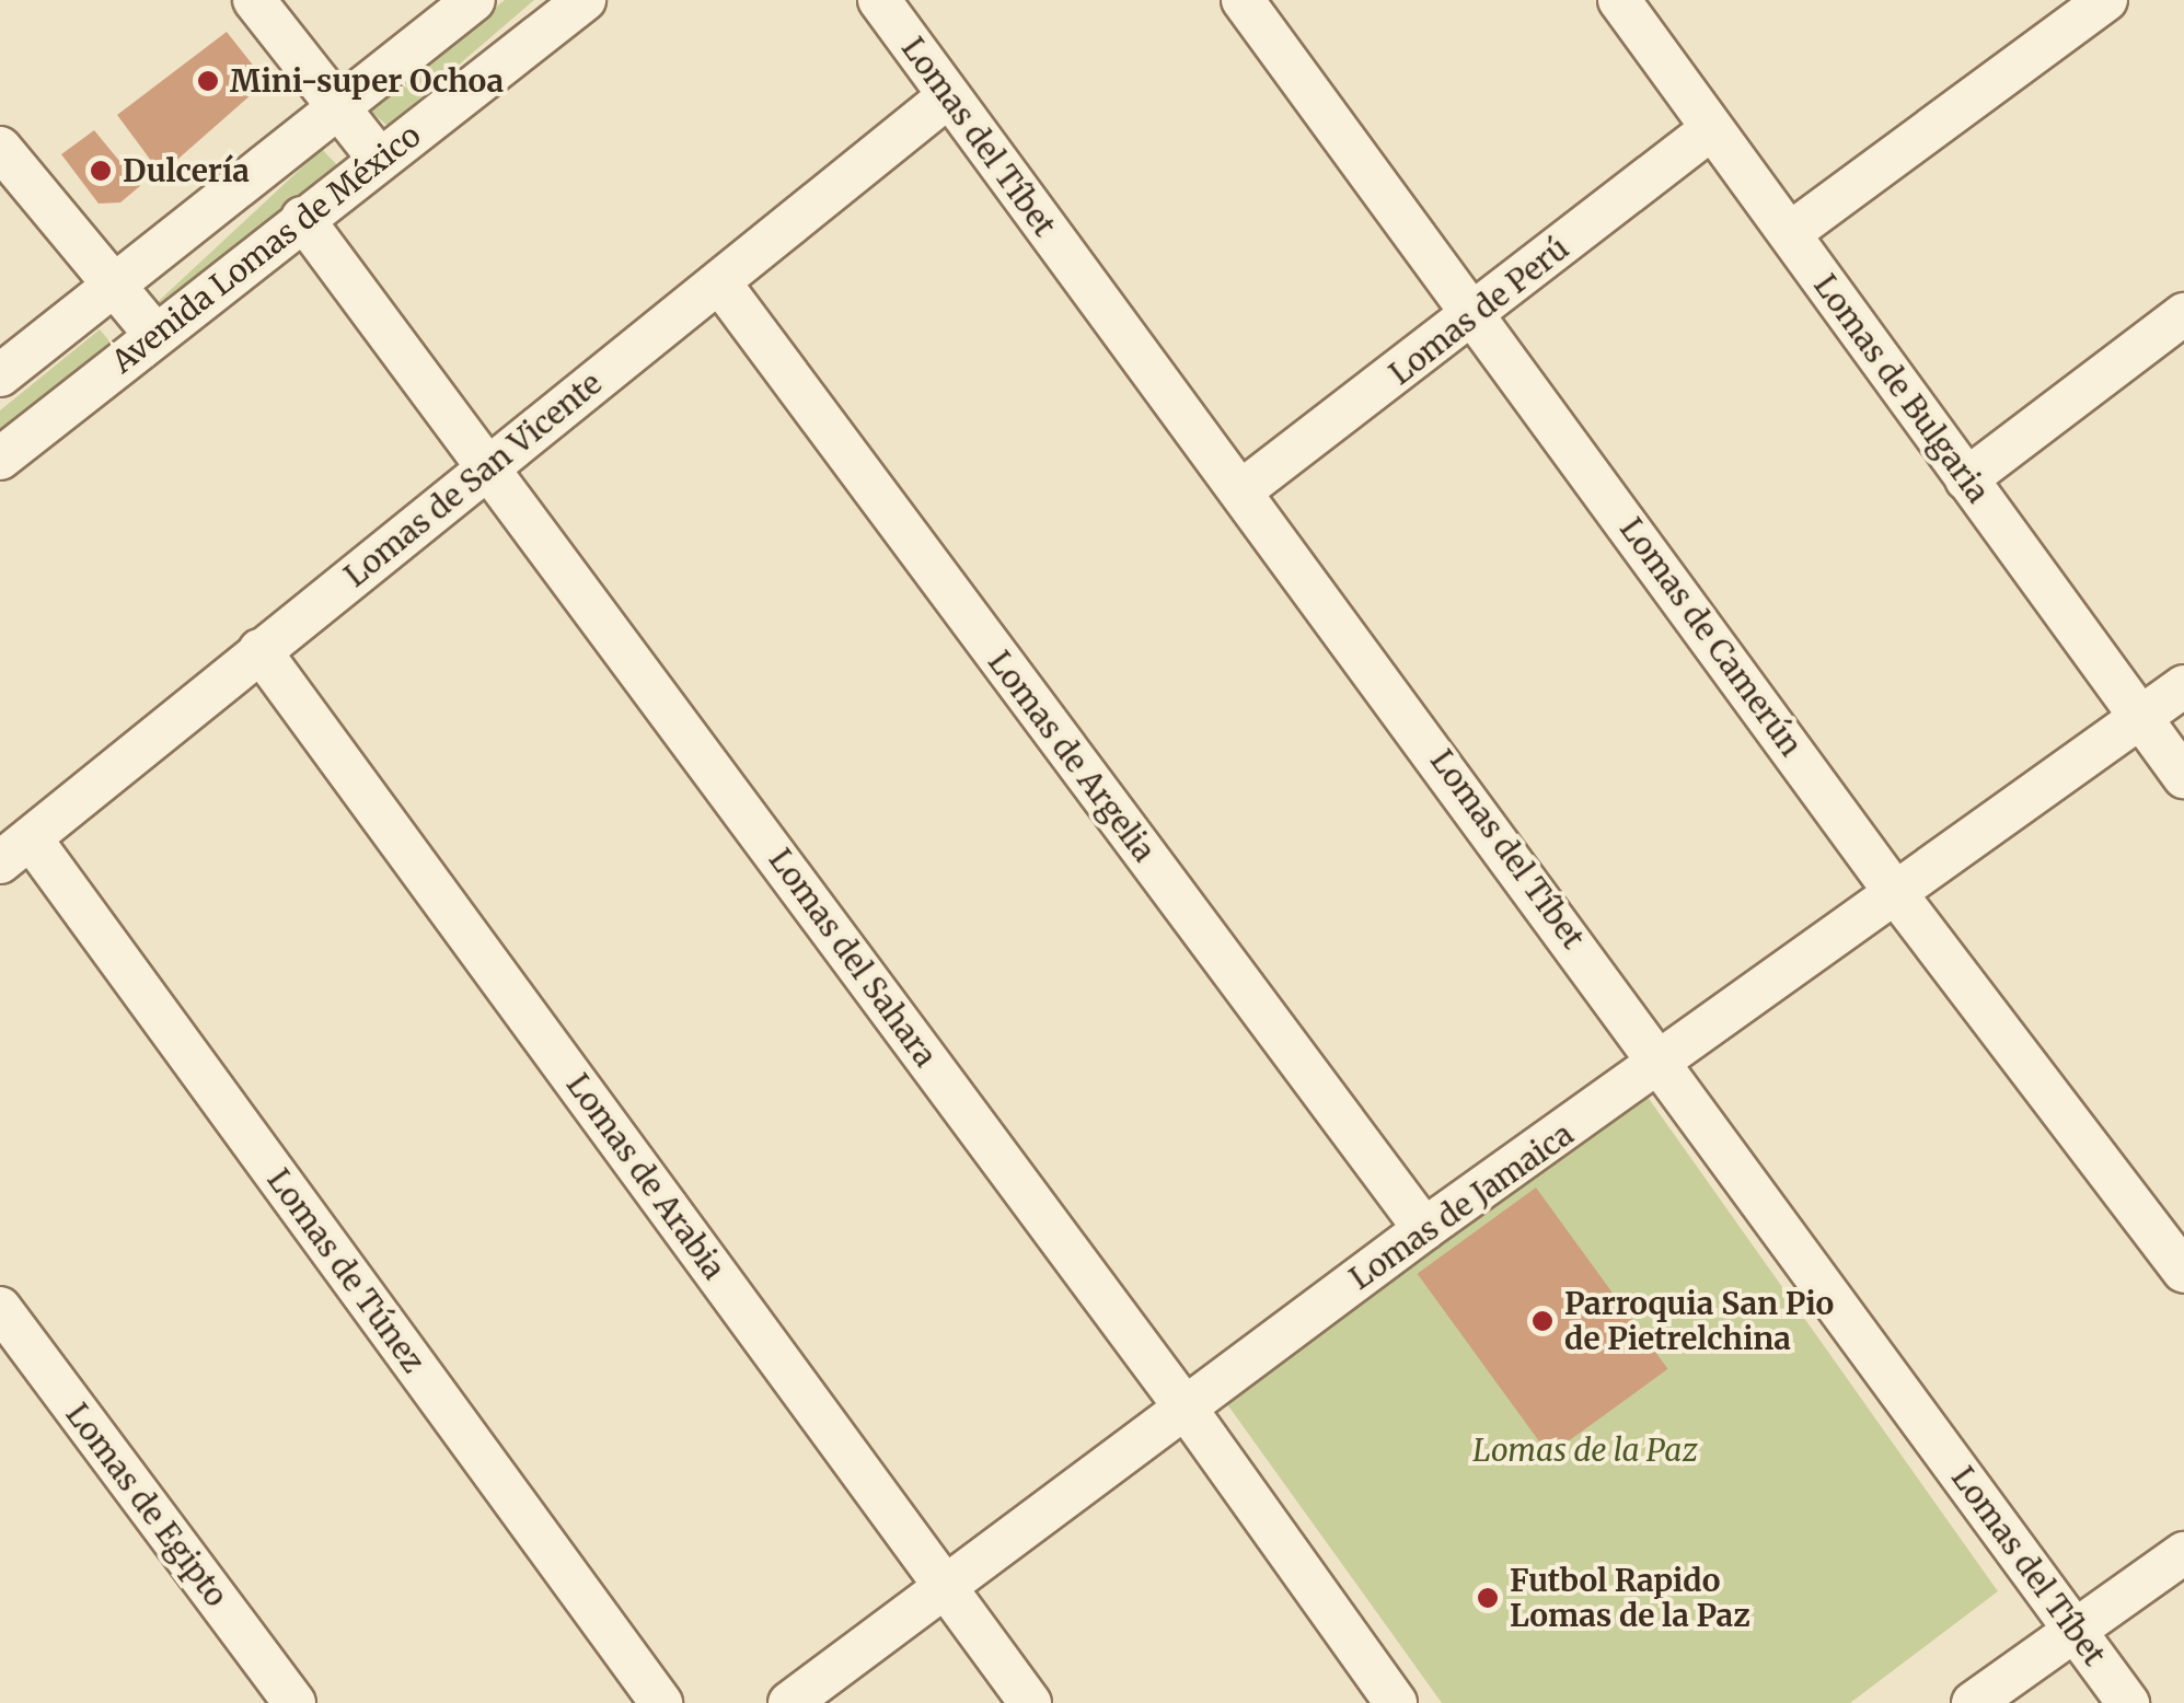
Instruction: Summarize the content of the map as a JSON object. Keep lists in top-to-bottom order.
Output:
{
  "streets": {
    "street": [
      "Lomas del Tíbet",
      "Avenida Lomas de México",
      "Lomas de Perú",
      "Lomas de Bulgaria",
      "Lomas de San Vicente",
      "Lomas de Camerún",
      "Lomas de Argelia",
      "Lomas del Sahara",
      "Lomas de Arabia",
      "Lomas de Jamaica",
      "Lomas de Túnez",
      "Lomas de Egipto"
    ]
  },
  "crossings": [
    ["Lomas del Tíbet", "Lomas de Perú"],
    ["Lomas del Tíbet", "Lomas de San Vicente"],
    ["Lomas del Tíbet", "Lomas de Jamaica"],
    ["Avenida Lomas de México", "Lomas del Sahara"],
    ["Lomas de Perú", "Lomas de Bulgaria"],
    ["Lomas de Perú", "Lomas de Camerún"],
    ["Lomas de Bulgaria", "Lomas de Jamaica"],
    ["Lomas de San Vicente", "Lomas de Argelia"],
    ["Lomas de San Vicente", "Lomas del Sahara"],
    ["Lomas de San Vicente", "Lomas de Arabia"],
    ["Lomas de San Vicente", "Lomas de Túnez"],
    ["Lomas de Camerún", "Lomas de Jamaica"],
    ["Lomas de Argelia", "Lomas de Jamaica"],
    ["Lomas del Sahara", "Lomas de Jamaica"],
    ["Lomas de Arabia", "Lomas de Jamaica"]
  ],
  "parks": ["Lomas de la Paz"],
  "places": [
    "Mini-super Ochoa",
    "Dulcería",
    "Parroquia San Pio de Pietrelchina",
    "Futbol Rapido Lomas de la Paz"
  ]
}
